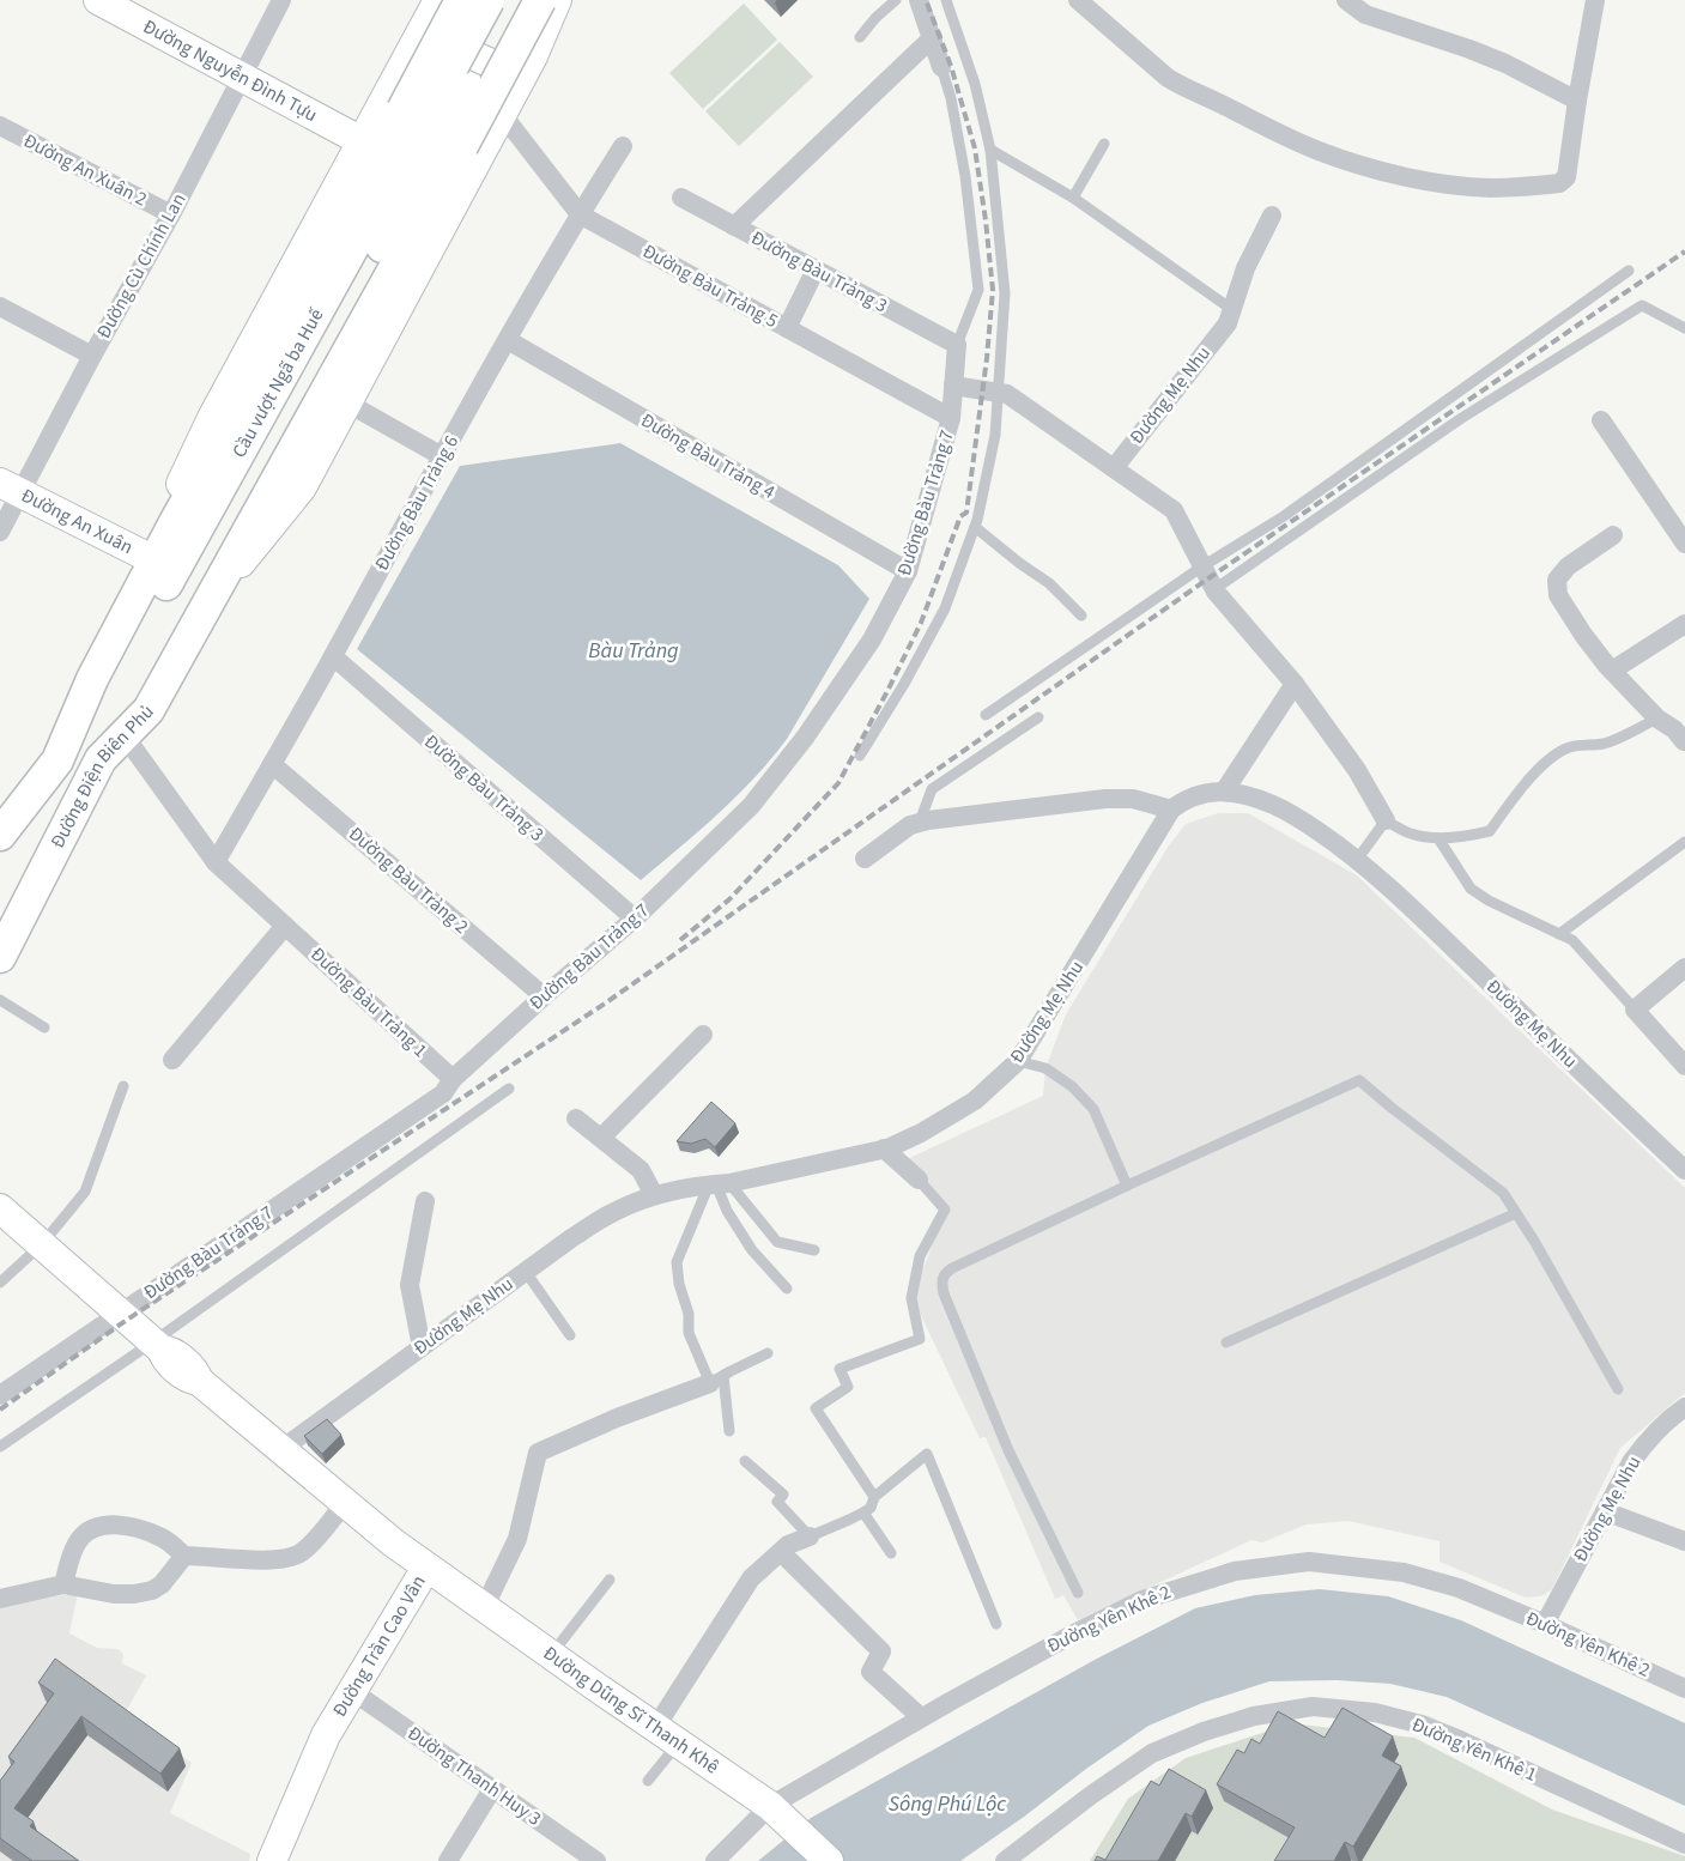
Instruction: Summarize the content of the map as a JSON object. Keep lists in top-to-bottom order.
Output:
{
  "streets": {
    "main road": ["Cầu vượt Ngã ba Huế", "Đường Điện Biên Phủ"],
    "street": [
      "Đường Nguyễn Đình Tựu",
      "Đường An Xuân 2",
      "Đường Cù Chính Lan",
      "Đường Bàu Trảng 3",
      "Đường Bàu Trảng 5",
      "Đường Mẹ Nhu",
      "Đường Bàu Trảng 4",
      "Đường Bàu Trảng 6",
      "Đường Bàu Trảng 7",
      "Đường An Xuân",
      "Đường Bàu Trảng 2",
      "Đường Bàu Trảng 1",
      "Đường Yên Khê 2",
      "Đường Trần Cao Vân",
      "Đường Dũng Sĩ Thanh Khê",
      "Đường Yên Khê 1",
      "Đường Thanh Huy 3"
    ]
  },
  "crossings": [
    ["Đường Nguyễn Đình Tựu", "Đường Cù Chính Lan"],
    ["Đường An Xuân 2", "Đường Cù Chính Lan"],
    ["Đường Cù Chính Lan", "Đường An Xuân"],
    ["Đường Bàu Trảng 3", "Đường Bàu Trảng 6"],
    ["Đường Bàu Trảng 3", "Đường Bàu Trảng 7"],
    ["Đường Bàu Trảng 5", "Đường Bàu Trảng 6"],
    ["Đường Bàu Trảng 5", "Đường Bàu Trảng 7"],
    ["Cầu vượt Ngã ba Huế", "Đường Điện Biên Phủ"],
    ["Đường Mẹ Nhu", "Đường Yên Khê 2"],
    ["Đường Mẹ Nhu", "Đường Trần Cao Vân"],
    ["Đường Bàu Trảng 4", "Đường Bàu Trảng 6"],
    ["Đường Bàu Trảng 4", "Đường Bàu Trảng 7"],
    ["Đường Bàu Trảng 6", "Đường Bàu Trảng 2"],
    ["Đường Bàu Trảng 6", "Đường Bàu Trảng 1"],
    ["Đường Bàu Trảng 7", "Đường Bàu Trảng 2"],
    ["Đường Bàu Trảng 7", "Đường Bàu Trảng 1"],
    ["Đường Điện Biên Phủ", "Đường Bàu Trảng 1"],
    ["Đường Yên Khê 2", "Đường Dũng Sĩ Thanh Khê"],
    ["Đường Trần Cao Vân", "Đường Dũng Sĩ Thanh Khê"],
    ["Đường Trần Cao Vân", "Đường Thanh Huy 3"]
  ],
  "water": ["Bàu Trảng", "Sông Phú Lộc"]
}
